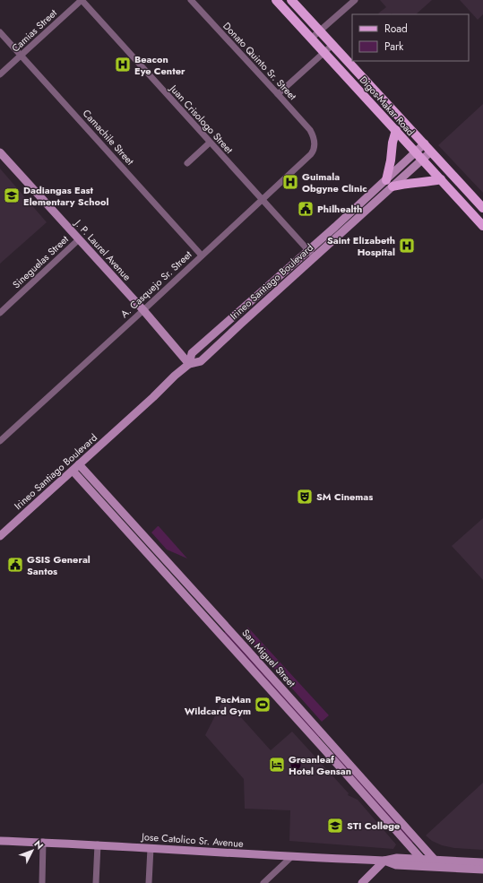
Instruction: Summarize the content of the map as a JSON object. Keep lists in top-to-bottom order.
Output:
{
  "streets": {
    "main road": [
      "Digos-Makar Road",
      "J. P. Laurel Avenue",
      "Irineo Santiago Boulevard",
      "San Miguel Street",
      "Jose Catolico Sr. Avenue"
    ],
    "street": [
      "Camias Street",
      "Donato Quinto Sr. Street",
      "Juan Crisologo Street",
      "Camachile Street",
      "Sineguelas Street",
      "A. Casquejo Sr. Street"
    ]
  },
  "crossings": [
    ["Camias Street", "Juan Crisologo Street"],
    ["Camias Street", "Camachile Street"],
    ["Donato Quinto Sr. Street", "A. Casquejo Sr. Street"],
    ["Digos-Makar Road", "Irineo Santiago Boulevard"],
    ["Juan Crisologo Street", "Irineo Santiago Boulevard"],
    ["Juan Crisologo Street", "A. Casquejo Sr. Street"],
    ["Camachile Street", "A. Casquejo Sr. Street"],
    ["J. P. Laurel Avenue", "Sineguelas Street"],
    ["J. P. Laurel Avenue", "Irineo Santiago Boulevard"],
    ["J. P. Laurel Avenue", "A. Casquejo Sr. Street"],
    ["Irineo Santiago Boulevard", "San Miguel Street"],
    ["San Miguel Street", "Jose Catolico Sr. Avenue"]
  ],
  "places": {
    "hospital": ["Beacon Eye Center", "Guimala Obgyne Clinic", "Saint Elizabeth Hospital"],
    "school or university": ["Dadiangas East Elementary School", "STI College"],
    "public building": ["Philhealth", "GSIS General Santos"],
    "theatre": ["SM Cinemas"],
    "sports": ["PacMan Wildcard Gym"],
    "hotel": ["Greanleaf Hotel Gensan"]
  },
  "legend": ["Road", "Park"],
  "north": "top right"
}
